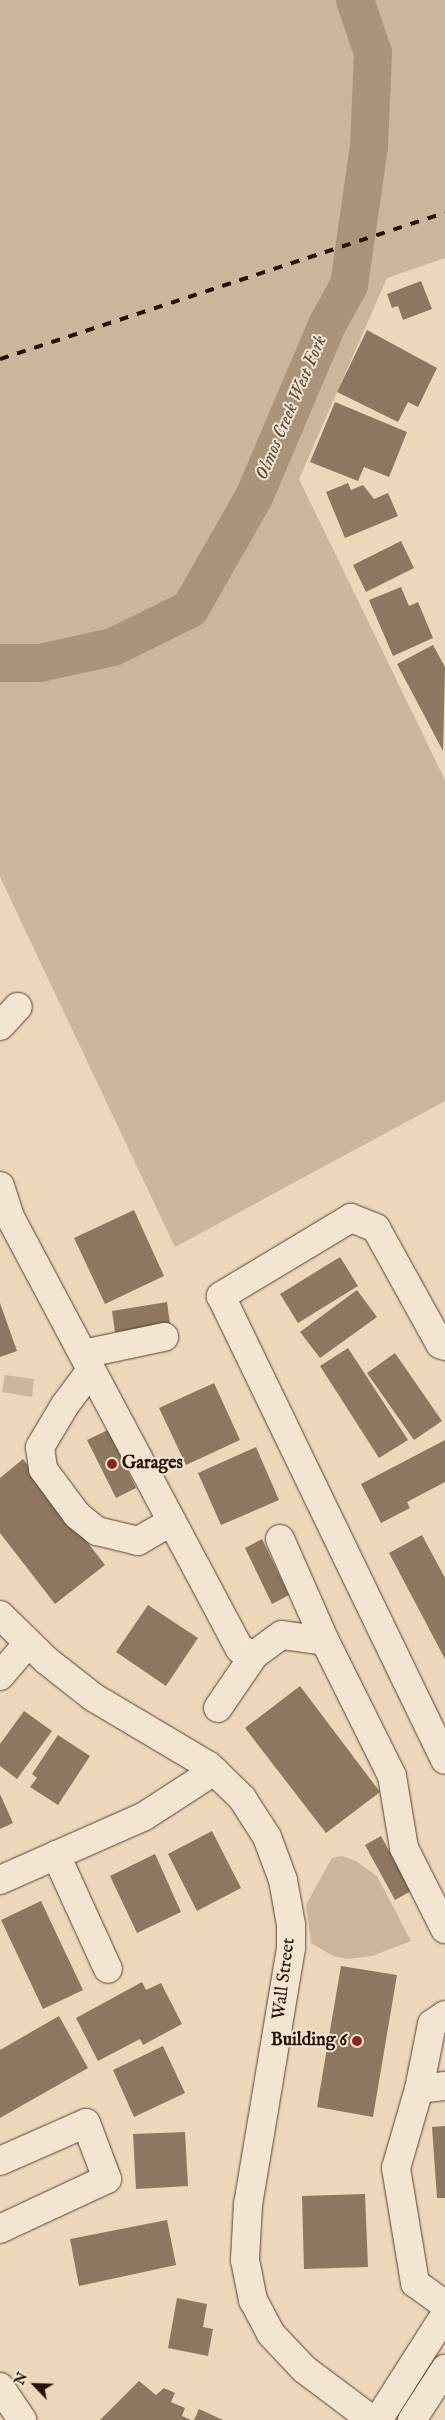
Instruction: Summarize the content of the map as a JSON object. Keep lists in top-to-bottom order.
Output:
{
  "streets": {
    "street": ["Wall Street"]
  },
  "water": ["Olmos Creek West Fork"],
  "places": ["Garages", "Building 6"],
  "north": "top left"
}
